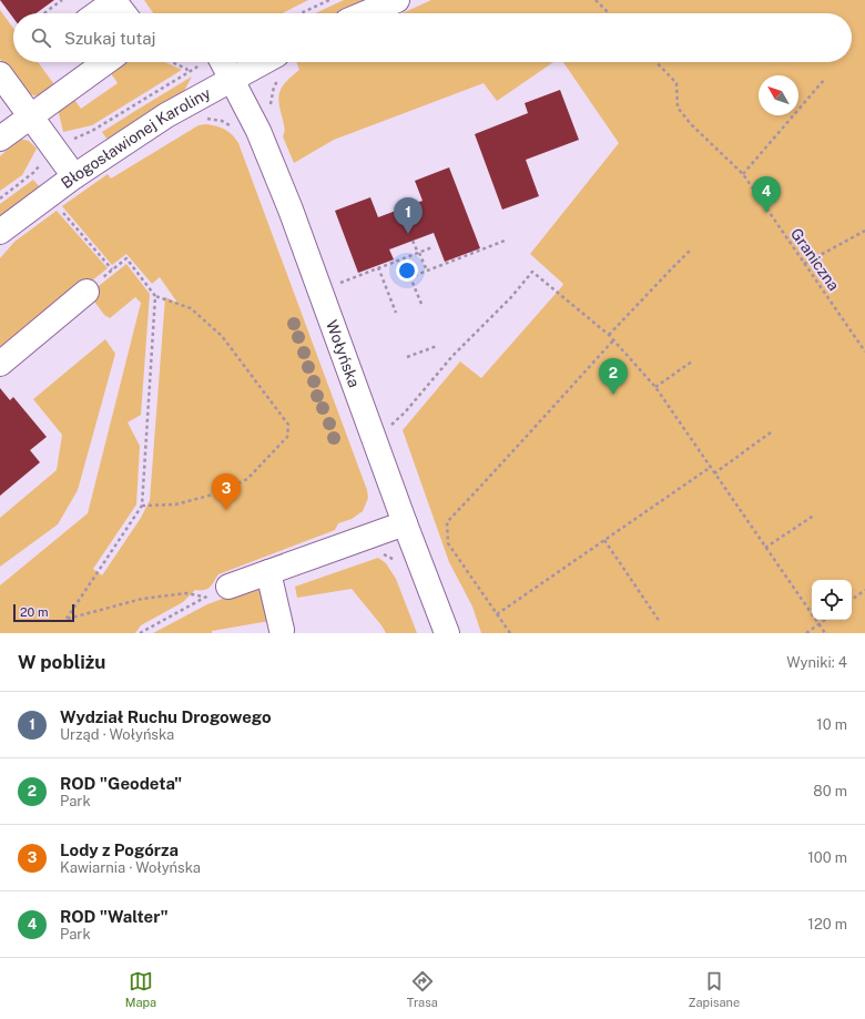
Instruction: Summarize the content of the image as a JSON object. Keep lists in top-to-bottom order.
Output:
{
  "streets": {
    "street": ["Błogosławionej Karoliny", "Wołyńska"],
    "path": ["Graniczna"]
  },
  "crossings": [
    ["Błogosławionej Karoliny", "Wołyńska"]
  ],
  "scale_bar": "20 m",
  "north": "top left",
  "page": {
    "search": "Szukaj tutaj",
    "pins": [
      "4",
      "1",
      "2",
      "3"
    ],
    "scale": "20 m",
    "heading": ["W pobliżu", "Wyniki: 4"],
    "list": [
      {
        "mark": "1",
        "name": "Wydział Ruchu Drogowego",
        "note": "Urząd · Wołyńska",
        "value": "10 m"
      },
      {
        "mark": "2",
        "name": "ROD \"Geodeta\"",
        "note": "Park",
        "value": "80 m"
      },
      {
        "mark": "3",
        "name": "Lody z Pogórza",
        "note": "Kawiarnia · Wołyńska",
        "value": "100 m"
      },
      {
        "mark": "4",
        "name": "ROD \"Walter\"",
        "note": "Park",
        "value": "120 m"
      }
    ],
    "nav": ["Mapa", "Trasa", "Zapisane"]
  }
}
